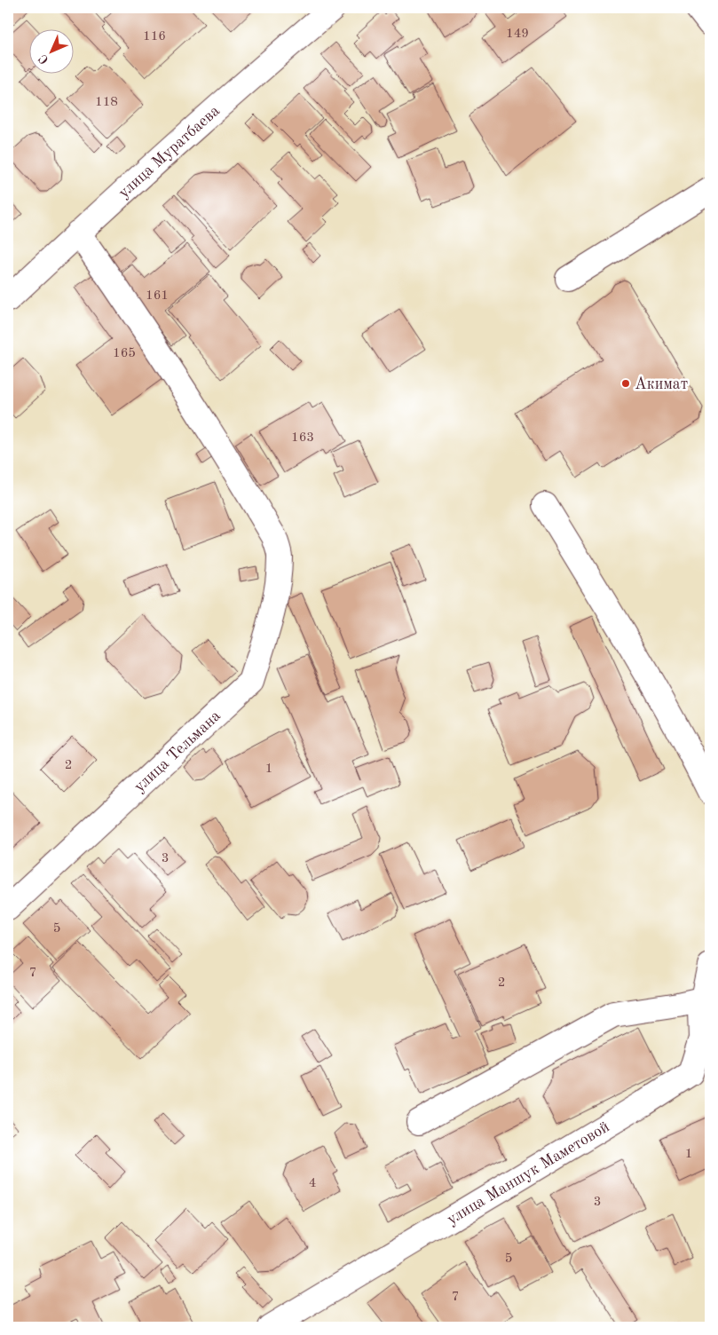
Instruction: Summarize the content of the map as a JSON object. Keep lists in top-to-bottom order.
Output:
{
  "streets": {
    "street": ["улица Муратбаева", "улица Тельмана", "улица Маншук Маметовой"]
  },
  "crossings": [
    ["улица Муратбаева", "улица Тельмана"]
  ],
  "places": ["Акимат"],
  "house_numbers": [
    "149",
    "116",
    "118",
    "161",
    "165",
    "163",
    "2",
    "1",
    "3",
    "5",
    "7",
    "2",
    "1",
    "4",
    "3",
    "5",
    "7"
  ],
  "north": "bottom left"
}
